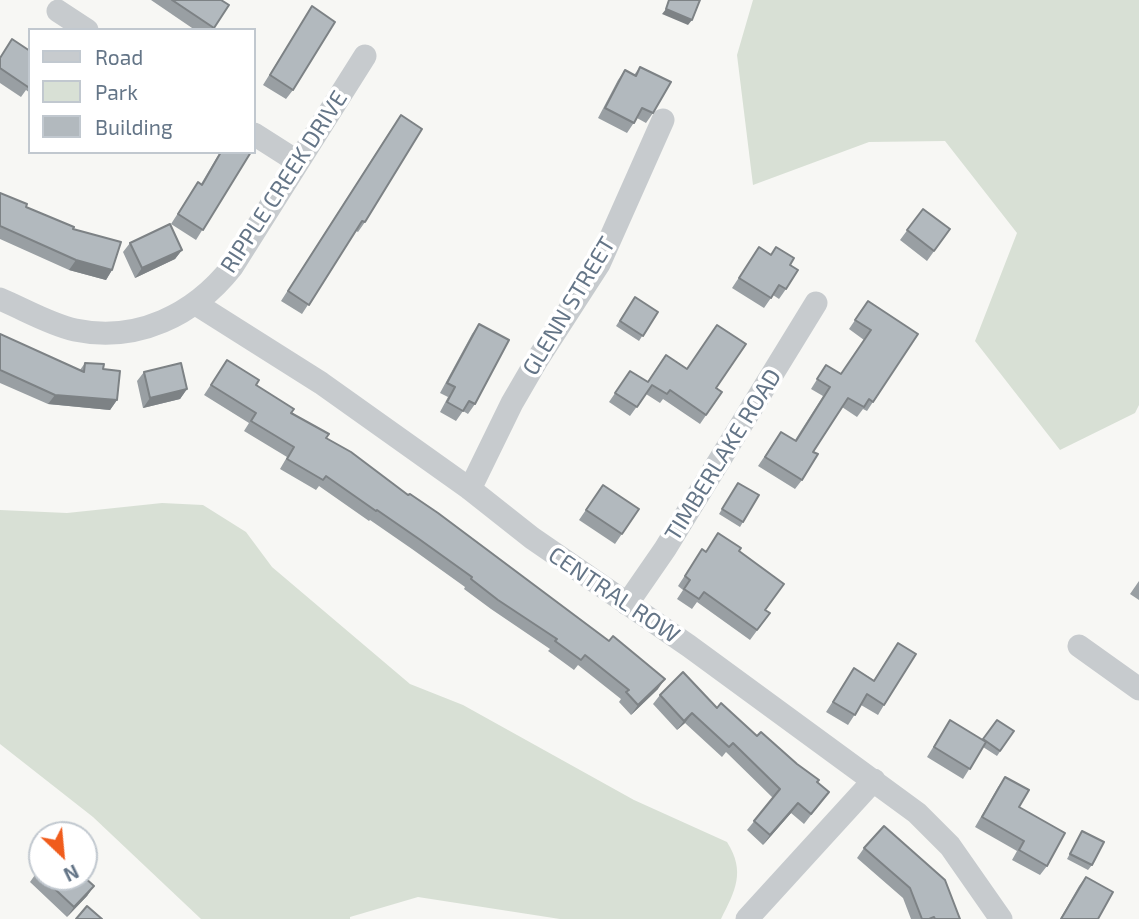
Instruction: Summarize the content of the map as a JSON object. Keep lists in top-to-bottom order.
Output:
{
  "streets": {
    "street": [
      "RIPPLE CREEK DRIVE",
      "GLENN STREET",
      "TIMBERLAKE ROAD",
      "CENTRAL ROW"
    ]
  },
  "crossings": [
    ["RIPPLE CREEK DRIVE", "CENTRAL ROW"],
    ["GLENN STREET", "CENTRAL ROW"],
    ["TIMBERLAKE ROAD", "CENTRAL ROW"]
  ],
  "legend": ["Road", "Park", "Building"],
  "north": "bottom right"
}
